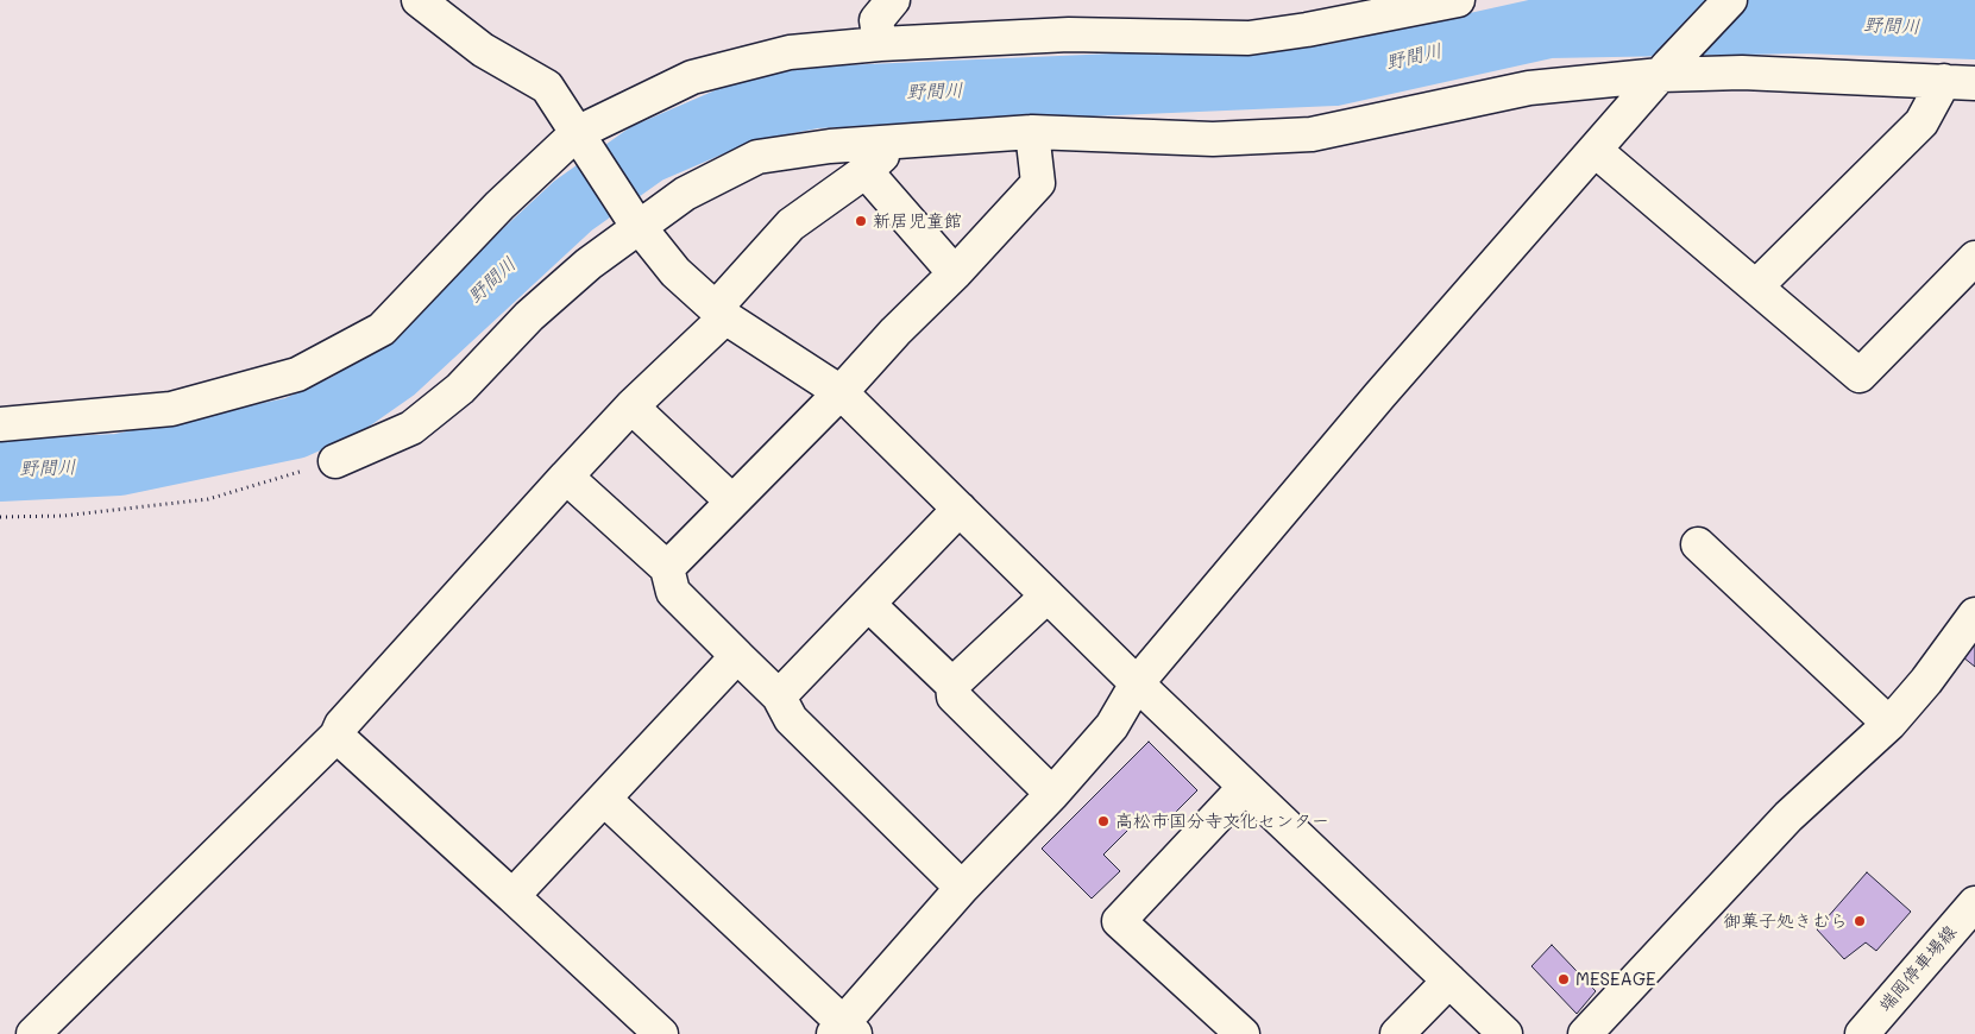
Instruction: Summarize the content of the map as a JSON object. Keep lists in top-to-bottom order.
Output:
{
  "streets": {
    "street": ["端岡停車場線"]
  },
  "water": ["野間川"],
  "places": [
    "新居児童館",
    "高松市国分寺文化センター",
    "御菓子処きむら",
    "MESEAGE"
  ]
}
